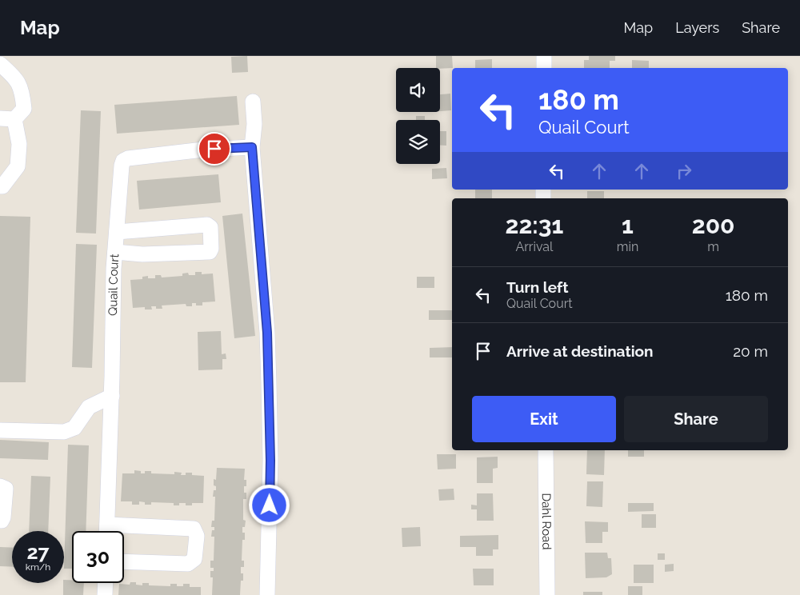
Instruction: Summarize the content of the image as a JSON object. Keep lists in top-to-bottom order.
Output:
{
  "streets": {
    "street": ["Quail Court", "Dahl Road"]
  },
  "page": {
    "header": "Map",
    "nav": ["Map", "Layers", "Share"],
    "turn": ["180 m", "Quail Court"],
    "eta": [
      "22:31",
      "Arrival",
      "1",
      "min",
      "200",
      "m"
    ],
    "list": [
      {
        "name": "Turn left",
        "note": "Quail Court",
        "value": "180 m"
      },
      {
        "name": "Arrive at destination",
        "value": "20 m"
      }
    ],
    "buttons": ["Exit", "Share"],
    "speed": "27 km/h",
    "limit": "30"
  }
}
